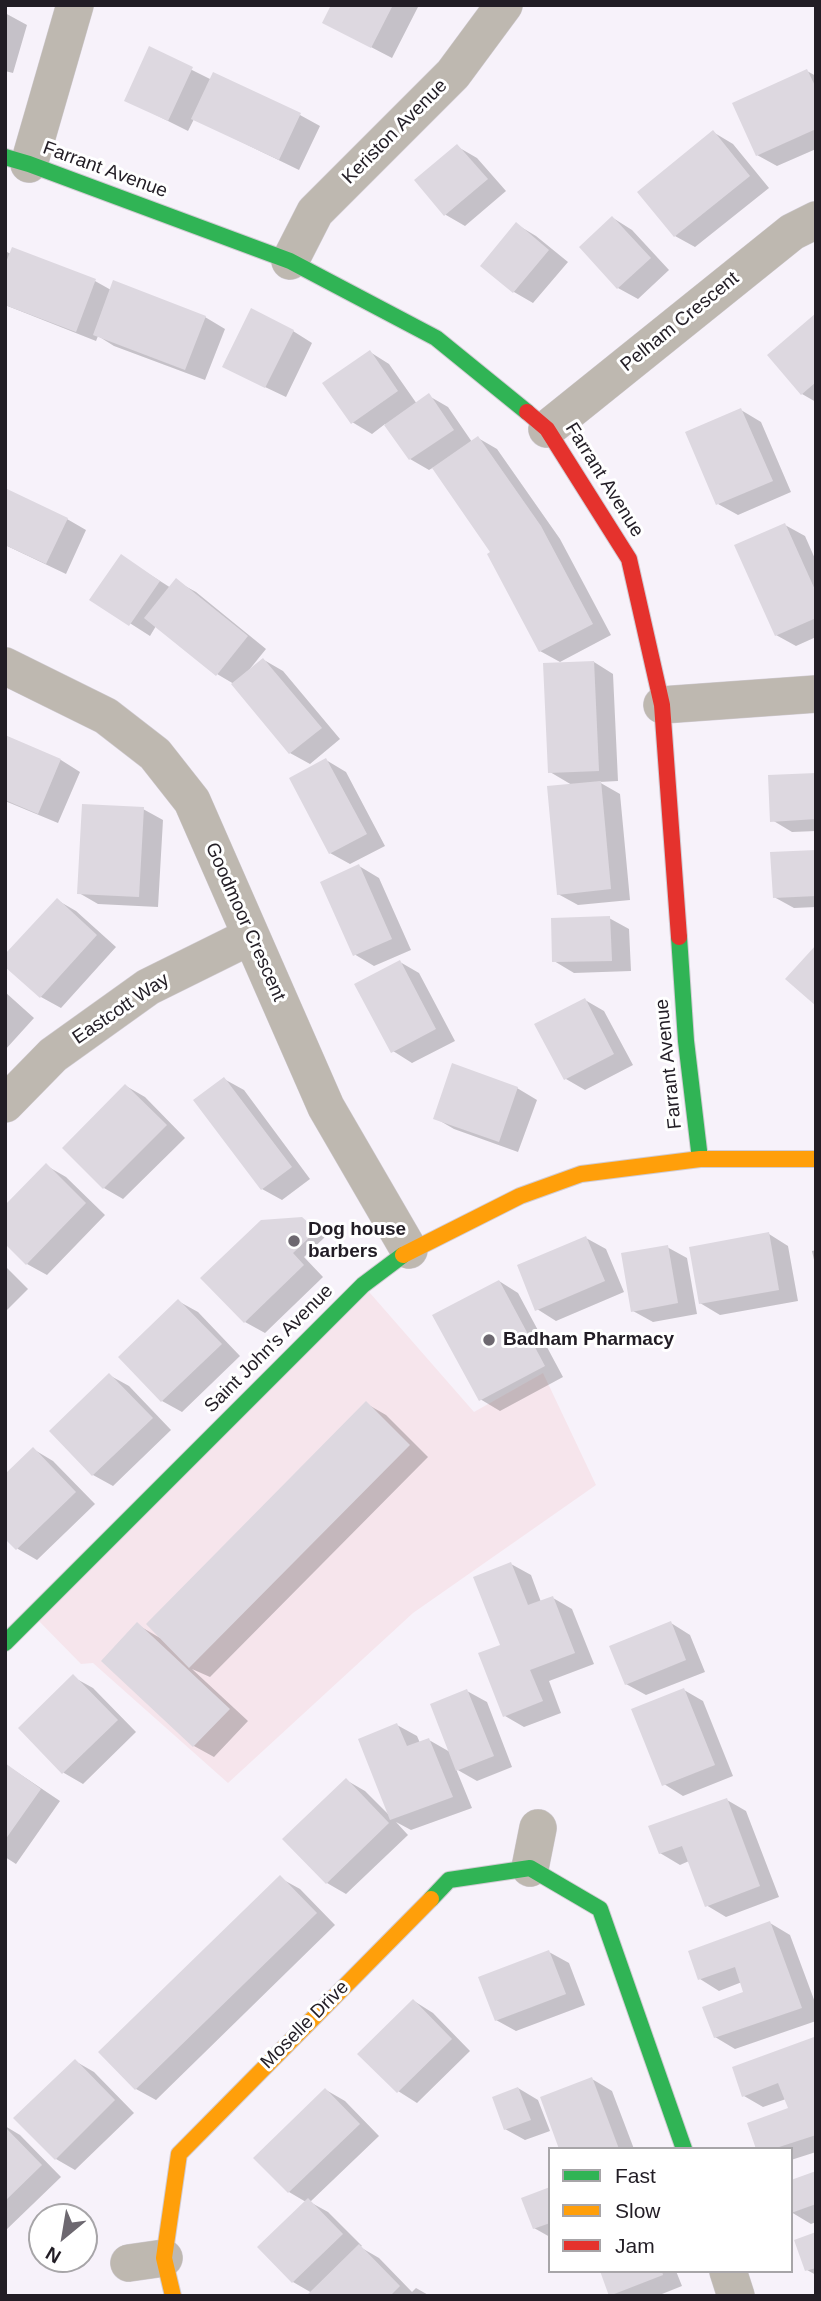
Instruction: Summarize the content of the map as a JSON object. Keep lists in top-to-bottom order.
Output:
{
  "streets": {
    "street": [
      "Keriston Avenue",
      "Farrant Avenue",
      "Pelham Crescent",
      "Goodmoor Crescent",
      "Eastcott Way",
      "Saint John's Avenue",
      "Moselle Drive"
    ]
  },
  "crossings": [
    ["Keriston Avenue", "Farrant Avenue"],
    ["Farrant Avenue", "Pelham Crescent"],
    ["Farrant Avenue", "Saint John's Avenue"],
    ["Goodmoor Crescent", "Eastcott Way"],
    ["Goodmoor Crescent", "Saint John's Avenue"]
  ],
  "places": ["Dog house barbers", "Badham Pharmacy"],
  "legend": ["Fast", "Slow", "Jam"],
  "north": "bottom left"
}
